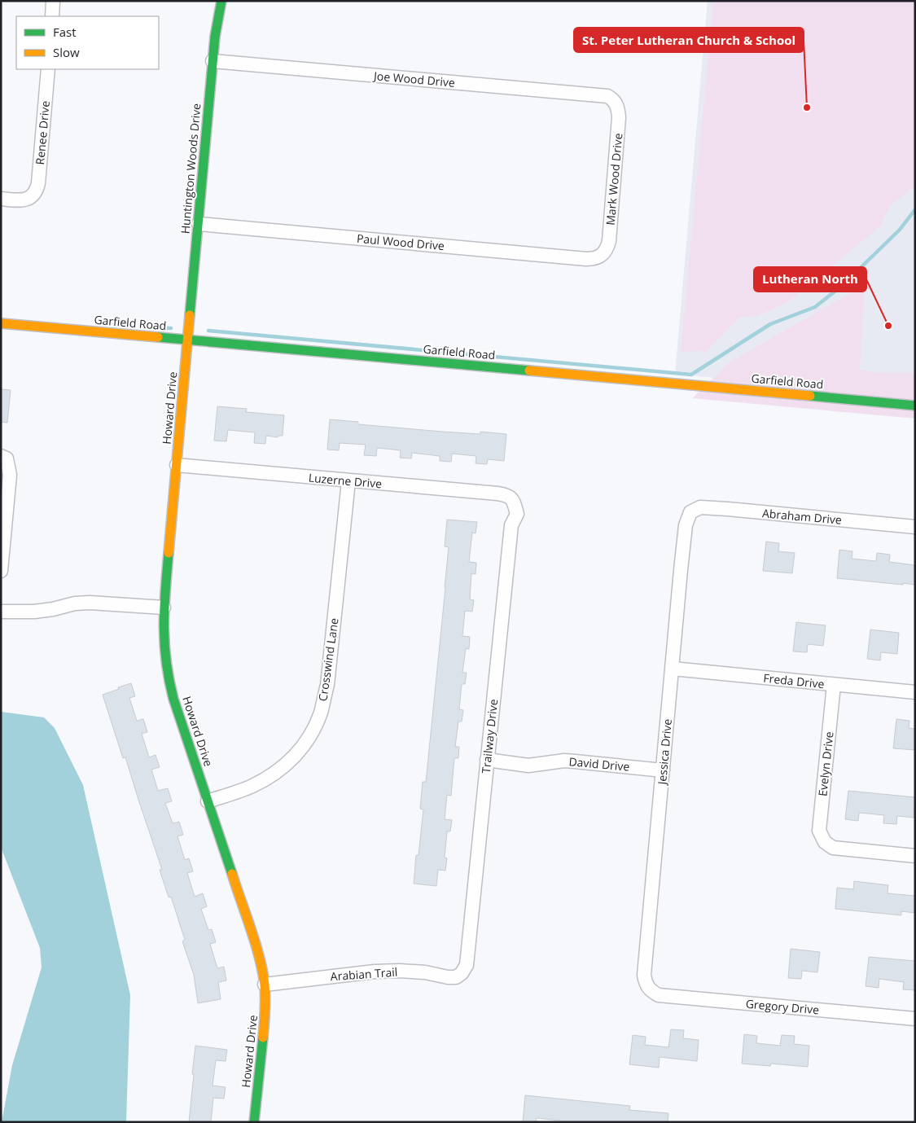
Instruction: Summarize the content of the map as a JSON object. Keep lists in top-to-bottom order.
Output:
{
  "streets": {
    "street": [
      "Joe Wood Drive",
      "Renee Drive",
      "Huntington Woods Drive",
      "Mark Wood Drive",
      "Paul Wood Drive",
      "Garfield Road",
      "Howard Drive",
      "Luzerne Drive",
      "Abraham Drive",
      "Crosswind Lane",
      "Freda Drive",
      "Trailway Drive",
      "Jessica Drive",
      "David Drive",
      "Evelyn Drive",
      "Arabian Trail",
      "Gregory Drive"
    ]
  },
  "crossings": [
    ["Joe Wood Drive", "Huntington Woods Drive"],
    ["Joe Wood Drive", "Mark Wood Drive"],
    ["Huntington Woods Drive", "Paul Wood Drive"],
    ["Huntington Woods Drive", "Garfield Road"],
    ["Huntington Woods Drive", "Howard Drive"],
    ["Mark Wood Drive", "Paul Wood Drive"],
    ["Garfield Road", "Howard Drive"],
    ["Howard Drive", "Luzerne Drive"],
    ["Howard Drive", "Crosswind Lane"],
    ["Howard Drive", "Arabian Trail"],
    ["Luzerne Drive", "Crosswind Lane"],
    ["Luzerne Drive", "Trailway Drive"],
    ["Abraham Drive", "Jessica Drive"],
    ["Freda Drive", "Jessica Drive"],
    ["Freda Drive", "Evelyn Drive"],
    ["Trailway Drive", "David Drive"],
    ["Trailway Drive", "Arabian Trail"],
    ["Jessica Drive", "David Drive"],
    ["Jessica Drive", "Gregory Drive"]
  ],
  "places": ["St. Peter Lutheran Church & School", "Lutheran North"],
  "legend": ["Fast", "Slow"]
}
